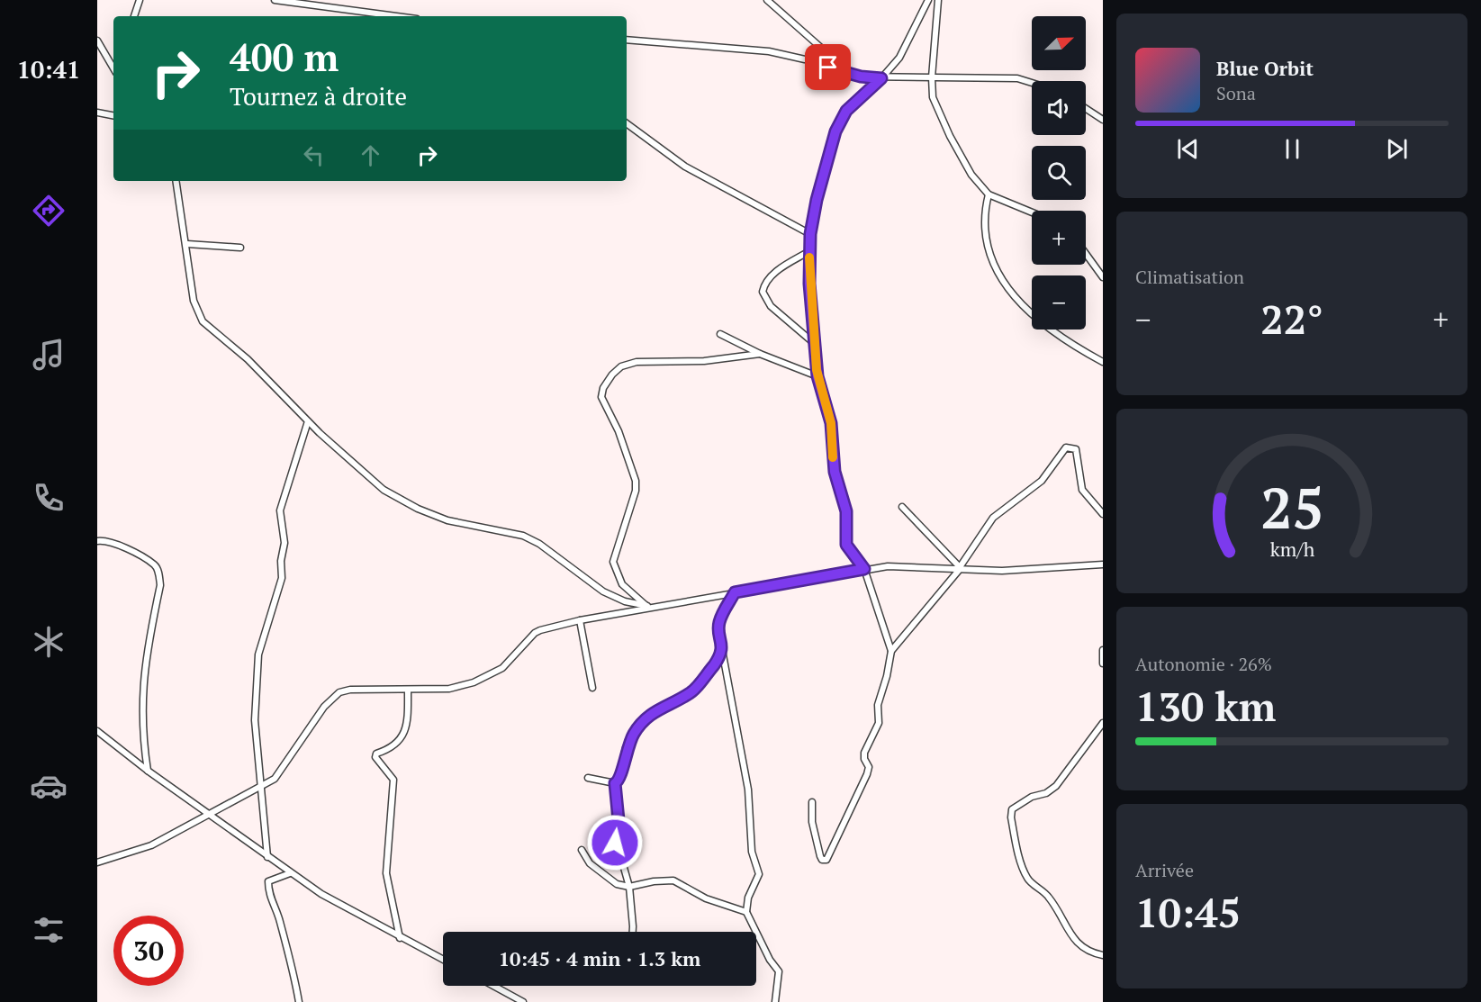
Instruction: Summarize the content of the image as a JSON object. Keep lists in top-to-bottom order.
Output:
{
  "north": "top right",
  "page": {
    "tabs": "10:41",
    "map_buttons": ["+", "−"],
    "turn": ["400 m", "Tournez à droite"],
    "song": ["Blue Orbit", "Sona"],
    "tile": [
      "Climatisation",
      ["Autonomie · 26%", "130 km"],
      ["Arrivée", "10:45"]
    ],
    "heat": ["−", "22°", "+"],
    "limit": "30",
    "trip": "10:45 · 4 min · 1.3 km",
    "gauge": ["25", "km/h"]
  }
}
